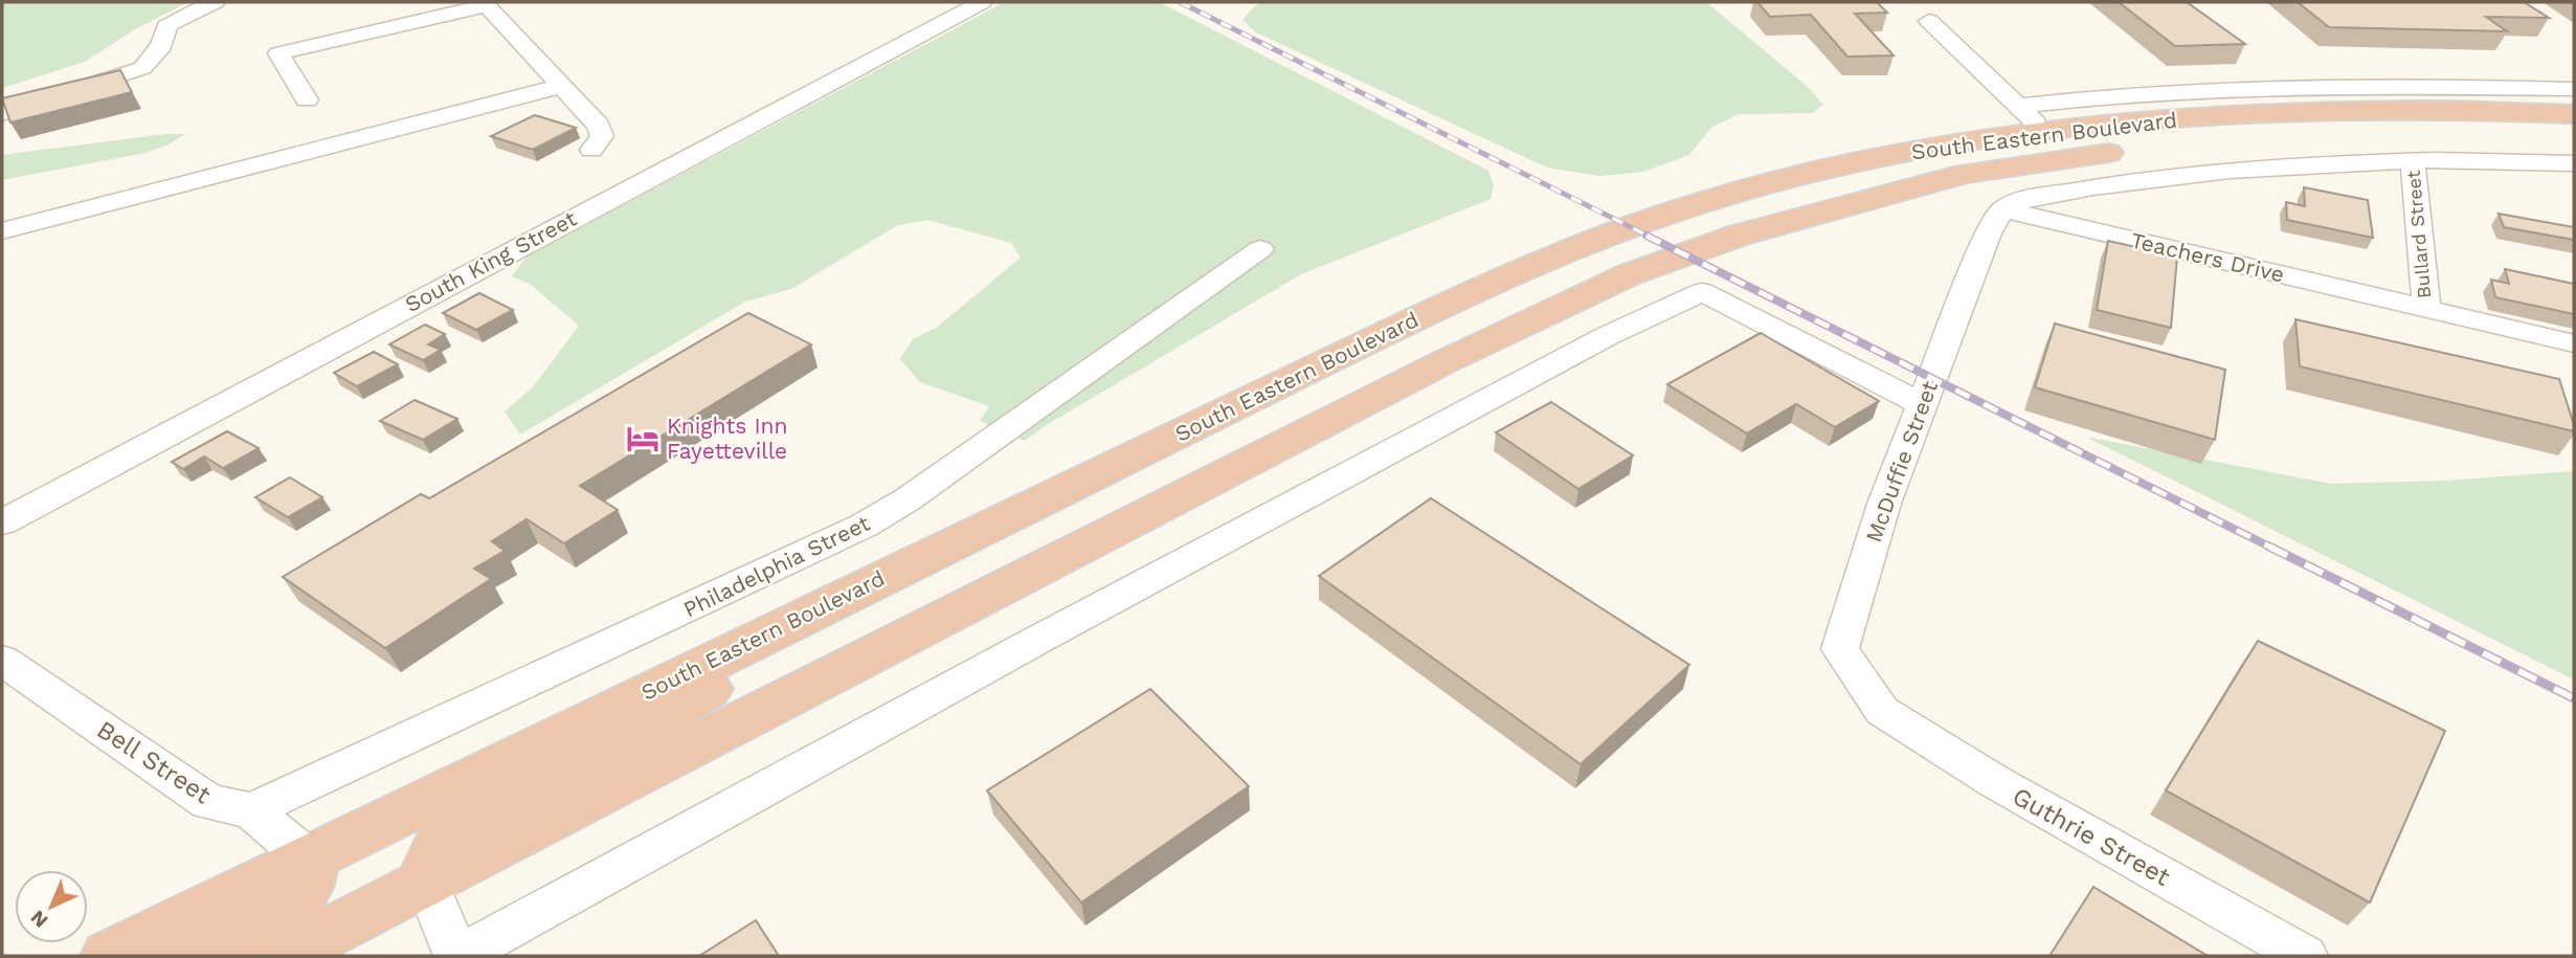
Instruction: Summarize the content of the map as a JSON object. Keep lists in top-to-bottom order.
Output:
{
  "streets": {
    "highway": ["South Eastern Boulevard"],
    "street": [
      "Bullard Street",
      "Teachers Drive",
      "South King Street",
      "McDuffie Street",
      "Philadelphia Street",
      "Bell Street",
      "Guthrie Street"
    ]
  },
  "crossings": [
    ["South Eastern Boulevard", "Bell Street"],
    ["Bullard Street", "Teachers Drive"],
    ["Teachers Drive", "McDuffie Street"],
    ["McDuffie Street", "Guthrie Street"],
    ["Philadelphia Street", "Bell Street"]
  ],
  "places": {
    "hotel": ["Knights Inn Fayetteville"]
  },
  "north": "bottom left"
}
